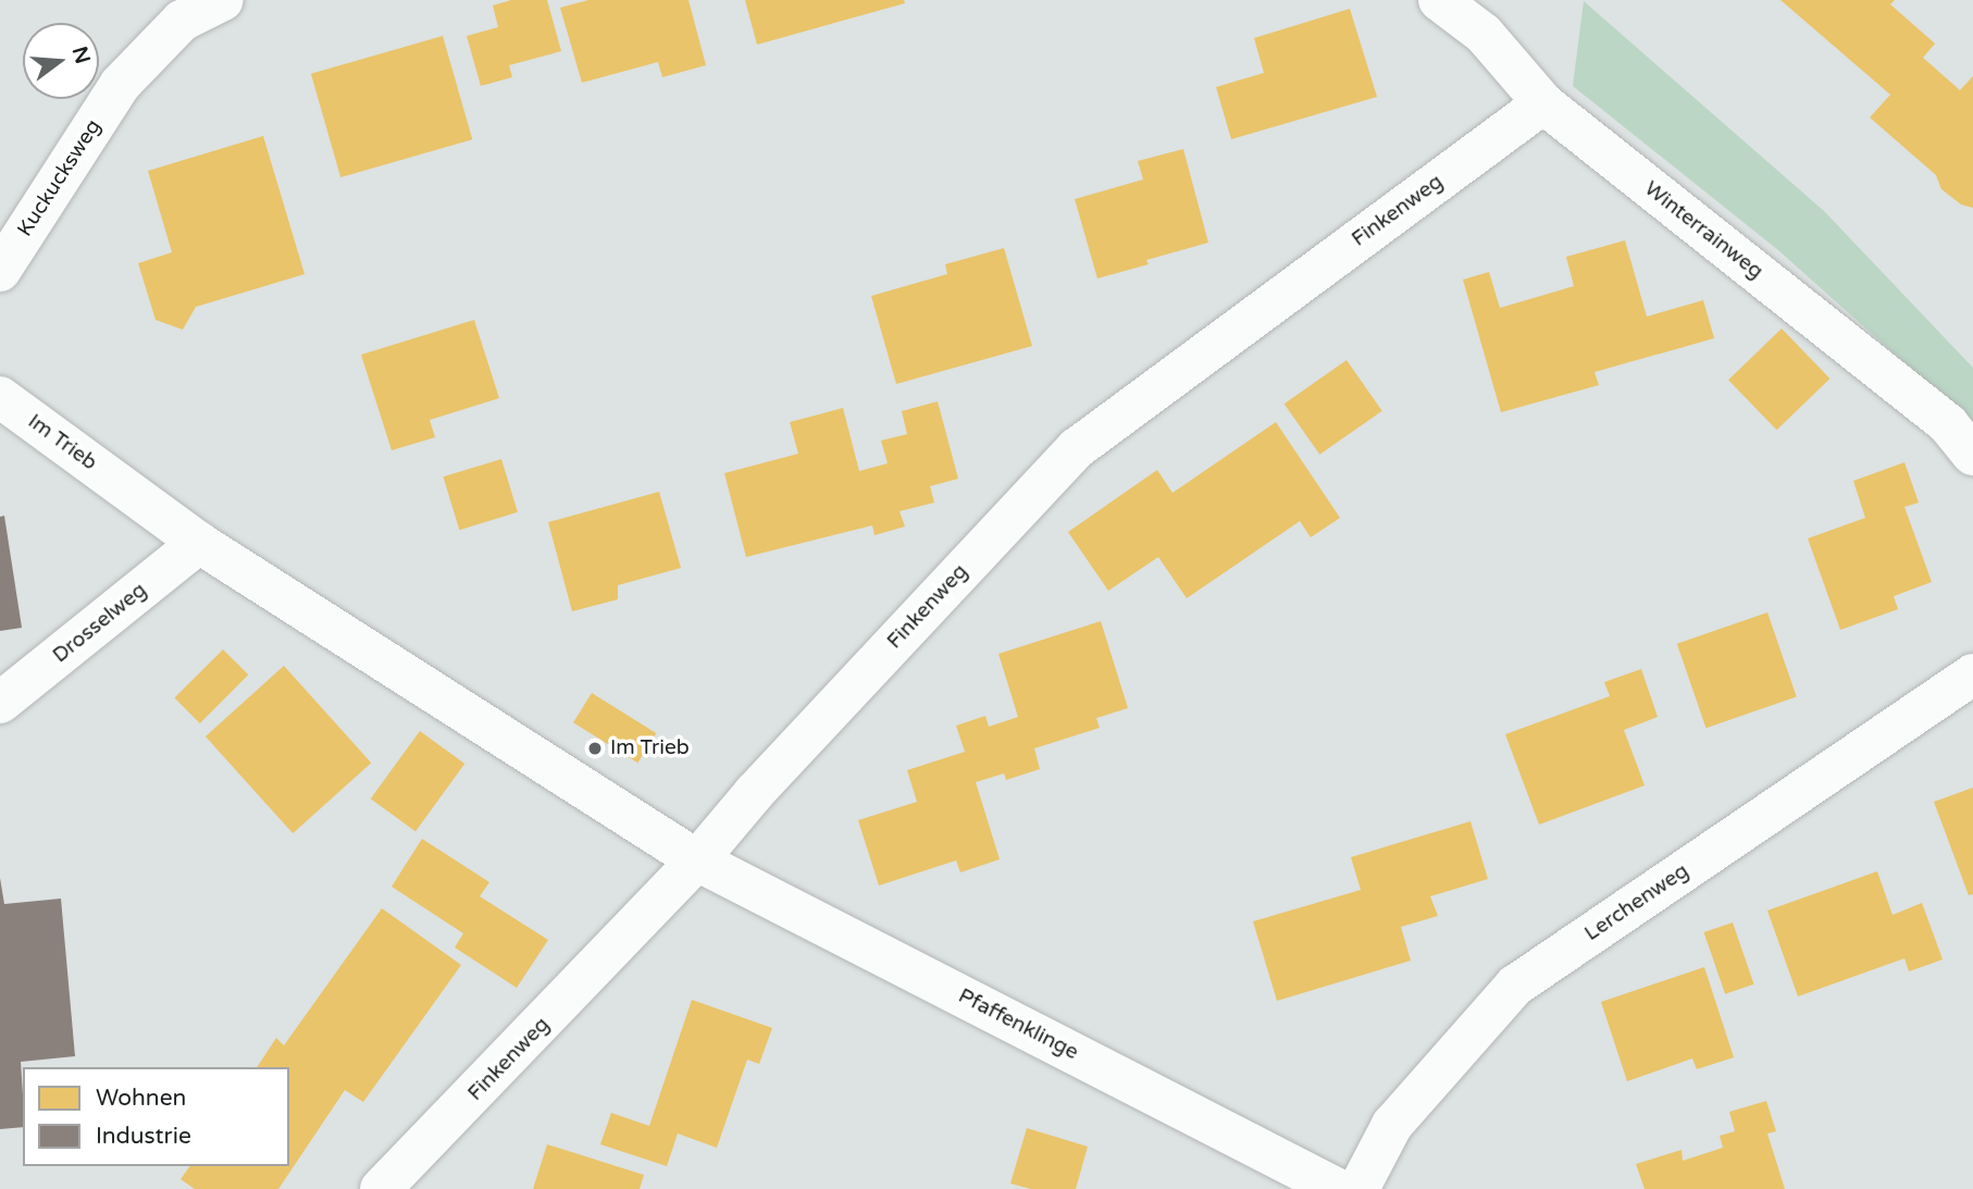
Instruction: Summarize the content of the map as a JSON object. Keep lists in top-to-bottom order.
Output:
{
  "streets": {
    "street": [
      "Kuckucksweg",
      "Finkenweg",
      "Winterrainweg",
      "Im Trieb",
      "Drosselweg",
      "Lerchenweg",
      "Pfaffenklinge"
    ]
  },
  "crossings": [
    ["Finkenweg", "Winterrainweg"],
    ["Finkenweg", "Im Trieb"],
    ["Finkenweg", "Pfaffenklinge"],
    ["Im Trieb", "Drosselweg"],
    ["Im Trieb", "Pfaffenklinge"]
  ],
  "places": ["Im Trieb"],
  "legend": ["Wohnen", "Industrie"],
  "north": "right"
}
